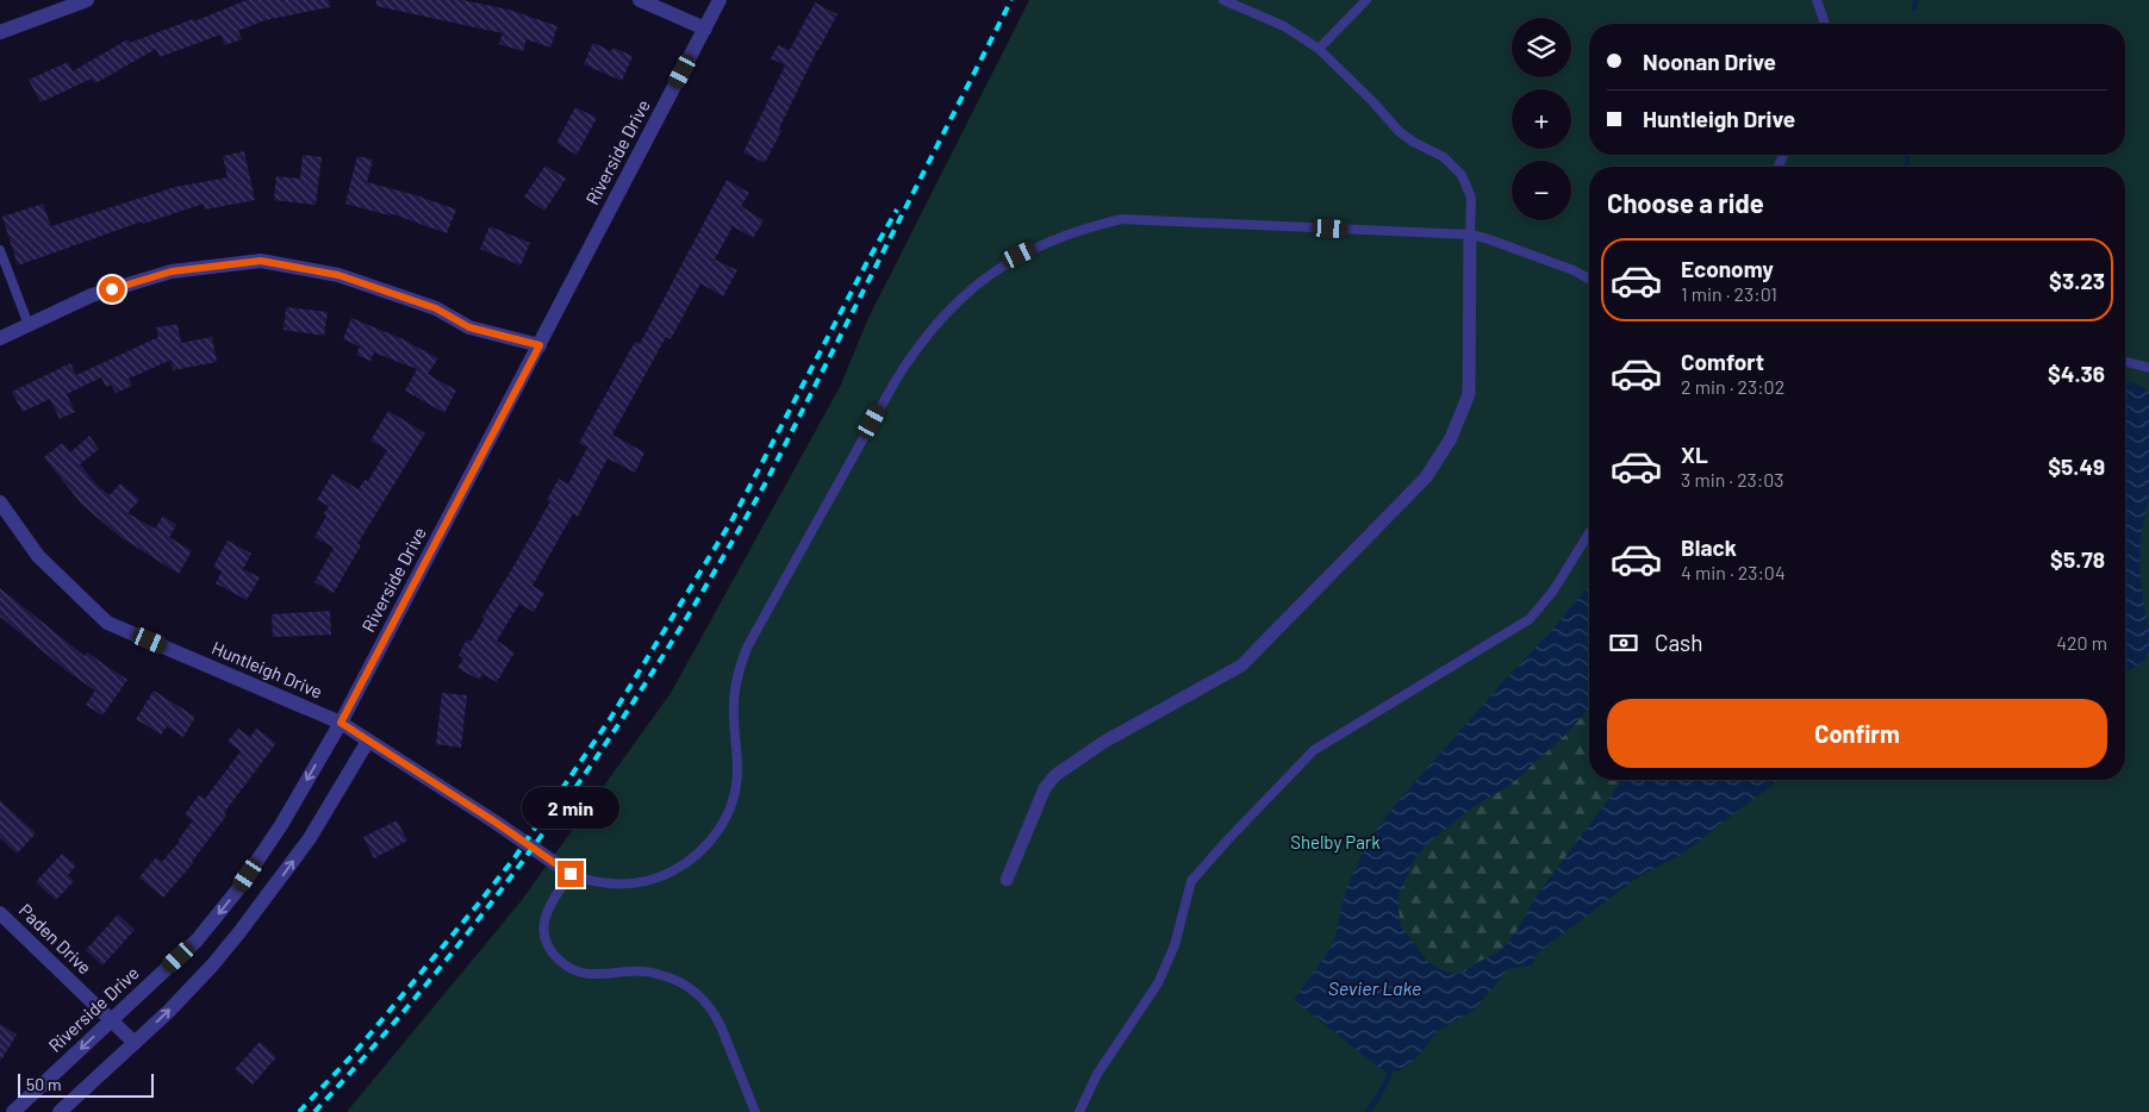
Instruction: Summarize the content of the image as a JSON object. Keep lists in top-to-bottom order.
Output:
{
  "streets": {
    "street": ["Riverside Drive", "Huntleigh Drive", "Paden Drive"]
  },
  "crossings": [
    ["Riverside Drive", "Huntleigh Drive"],
    ["Riverside Drive", "Paden Drive"]
  ],
  "water": ["Sevier Lake"],
  "parks": ["Shelby Park"],
  "scale_bar": "50 m",
  "page": {
    "map_buttons": ["+", "−"],
    "banner": ["Noonan Drive", "Huntleigh Drive"],
    "heading": "Choose a ride",
    "list": [
      {
        "name": "Economy",
        "note": "1 min · 23:01",
        "value": "$3.23"
      },
      {
        "name": "Comfort",
        "note": "2 min · 23:02",
        "value": "$4.36"
      },
      {
        "name": "XL",
        "note": "3 min · 23:03",
        "value": "$5.49"
      },
      {
        "name": "Black",
        "note": "4 min · 23:04",
        "value": "$5.78"
      }
    ],
    "pay": ["Cash", "420 m"],
    "buttons": "Confirm",
    "bubble": "2 min",
    "scale": "50 m"
  }
}
